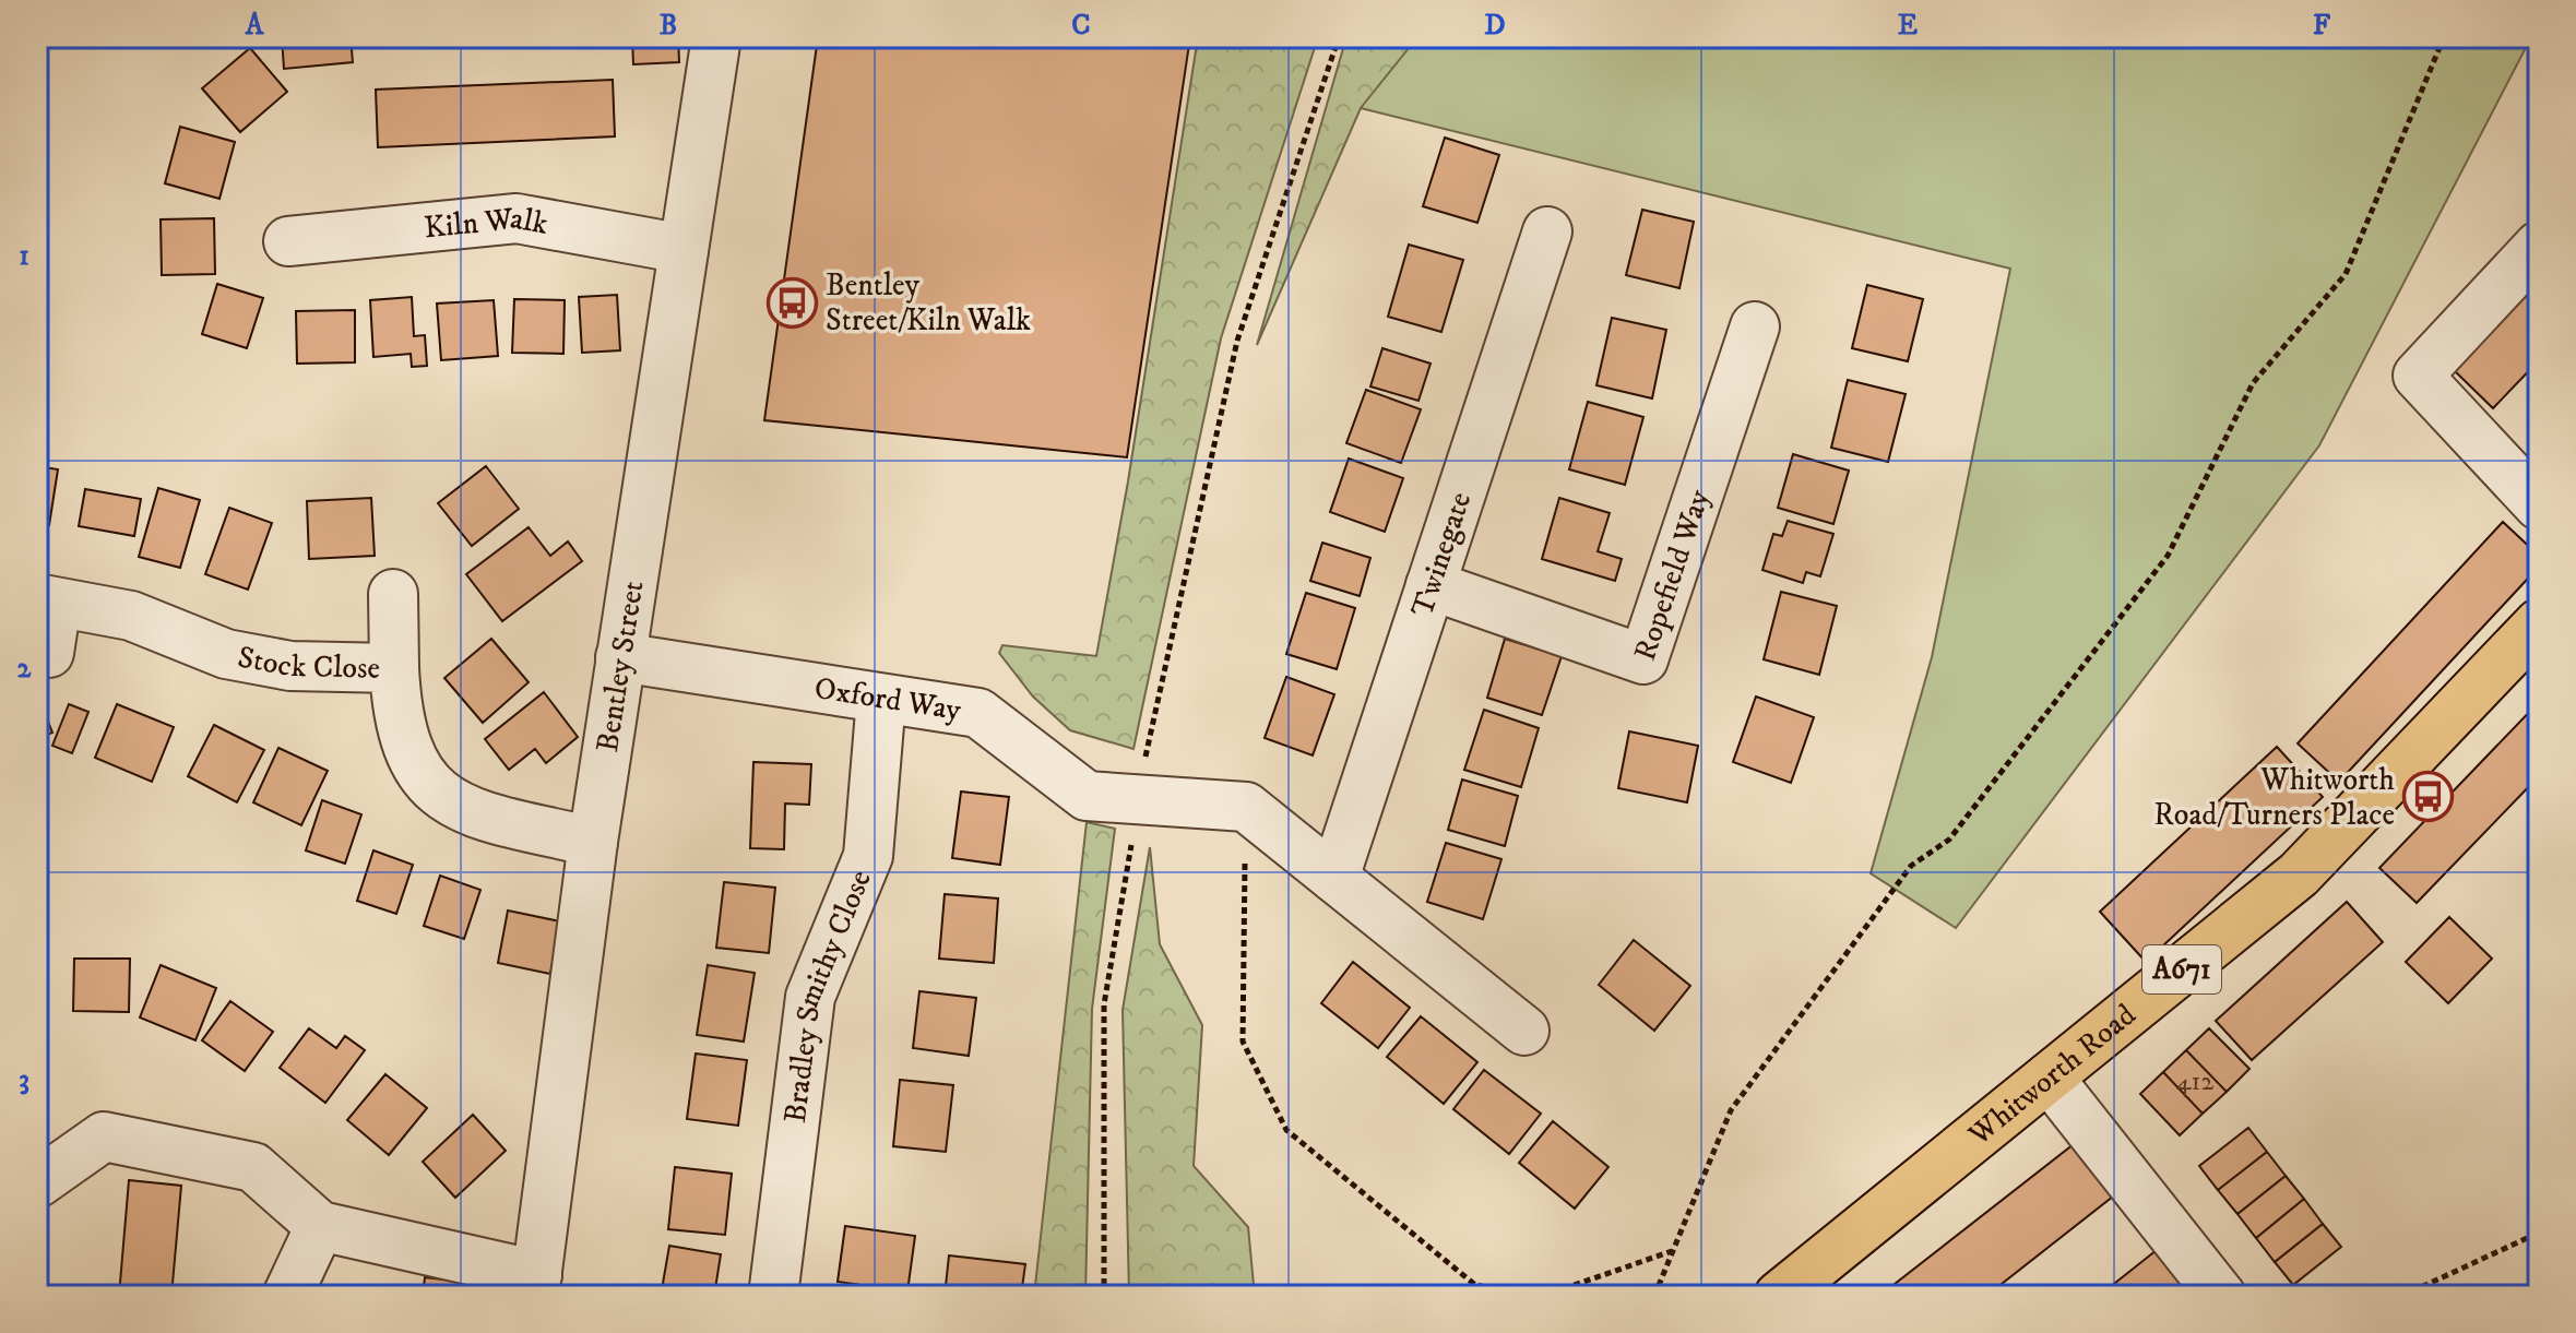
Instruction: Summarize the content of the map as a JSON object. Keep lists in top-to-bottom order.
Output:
{
  "streets": {
    "main road": ["A671", "Whitworth Road"],
    "street": [
      "Kiln Walk",
      "Twinegate",
      "Ropefield Way",
      "Stock Close",
      "Bentley Street",
      "Oxford Way",
      "Bradley Smithy Close"
    ]
  },
  "crossings": [
    ["Kiln Walk", "Bentley Street"],
    ["Twinegate", "Ropefield Way"],
    ["Stock Close", "Bentley Street"],
    ["Bentley Street", "Oxford Way"],
    ["Oxford Way", "Bradley Smithy Close"]
  ],
  "places": {
    "bus stop": ["Bentley Street/Kiln Walk", "Whitworth Road/Turners Place"]
  },
  "house_numbers": ["412"],
  "grid": {
    "columns": [
      "A",
      "B",
      "C",
      "D",
      "E",
      "F"
    ],
    "rows": ["1", "2", "3"]
  }
}
